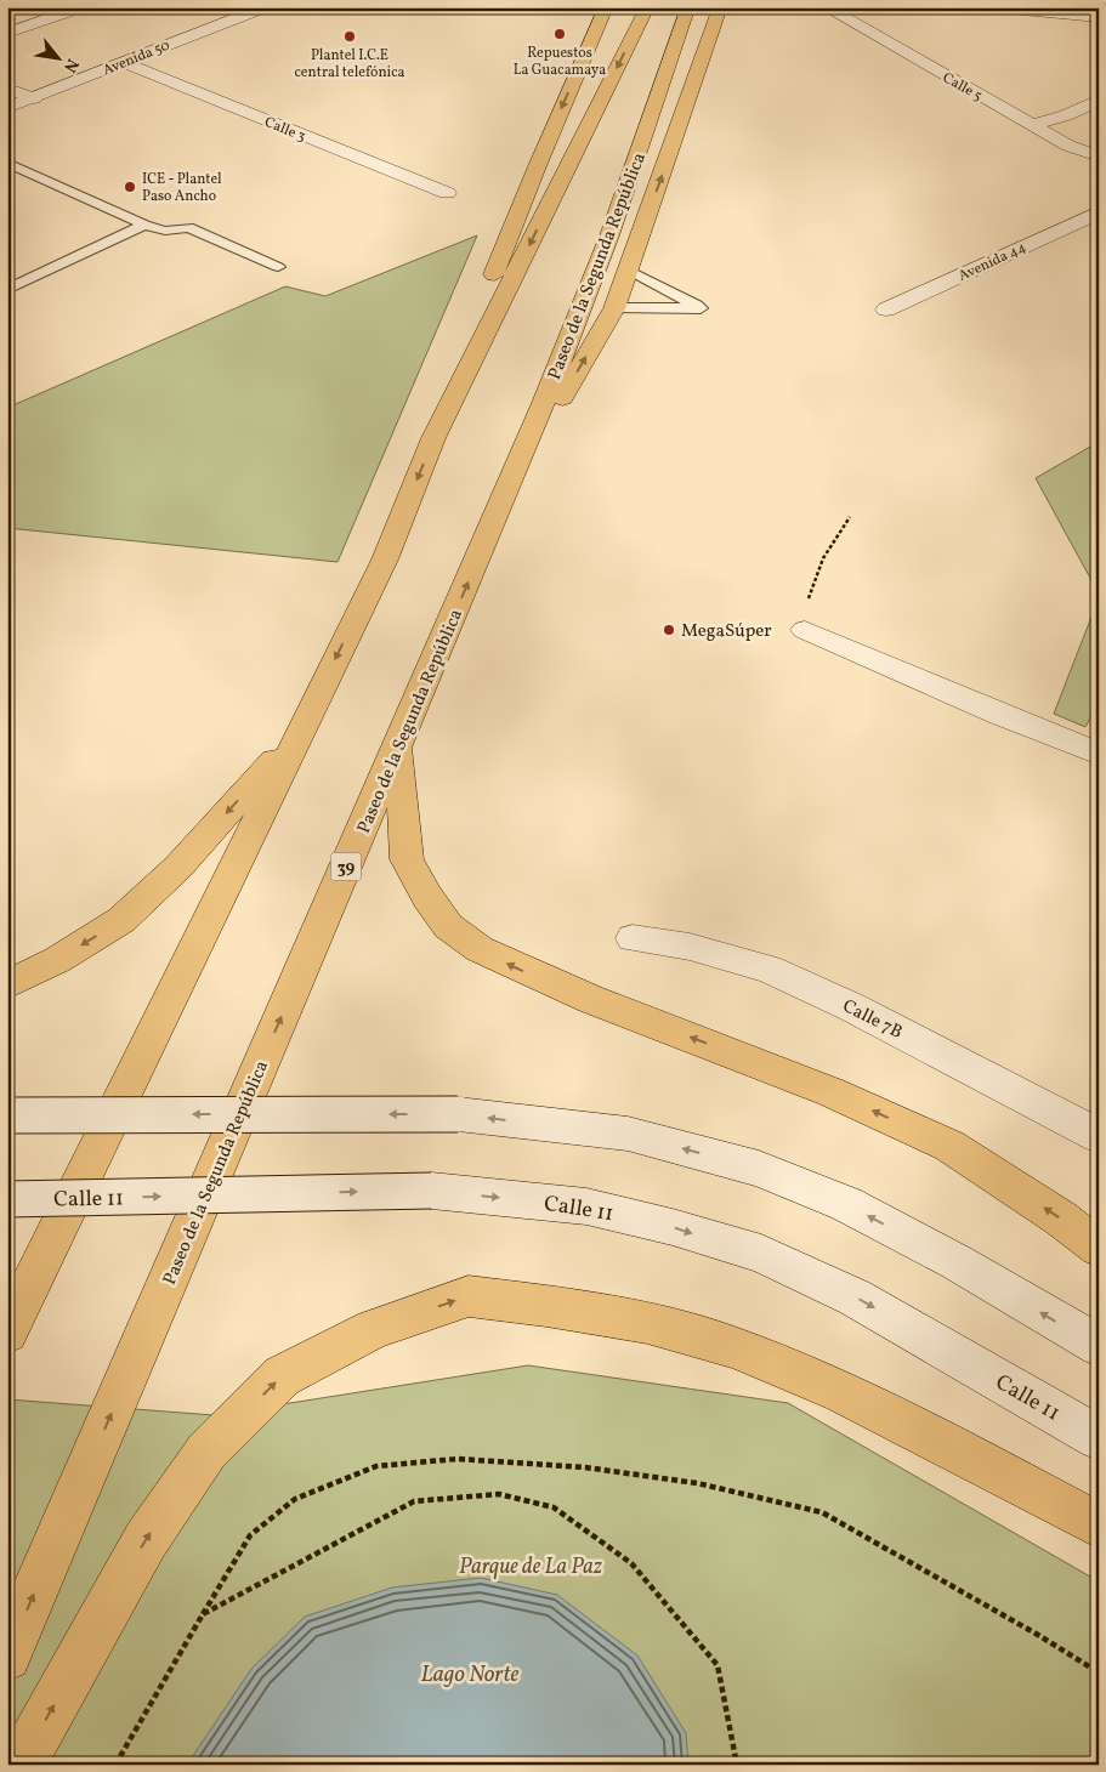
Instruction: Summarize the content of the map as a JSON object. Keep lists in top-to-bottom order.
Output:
{
  "streets": {
    "highway": ["Paseo de la Segunda República", "39"],
    "street": [
      "Avenida 50",
      "Calle 5",
      "Calle 3",
      "Avenida 44",
      "Calle 7B",
      "Calle 11"
    ]
  },
  "crossings": [
    ["Avenida 50", "Calle 3"]
  ],
  "water": ["Lago Norte"],
  "parks": ["Parque de La Paz"],
  "places": [
    "Repuestos La Guacamaya",
    "Plantel I.C.E central telefónica",
    "ICE - Plantel Paso Ancho",
    "MegaSúper"
  ],
  "north": "bottom right"
}
